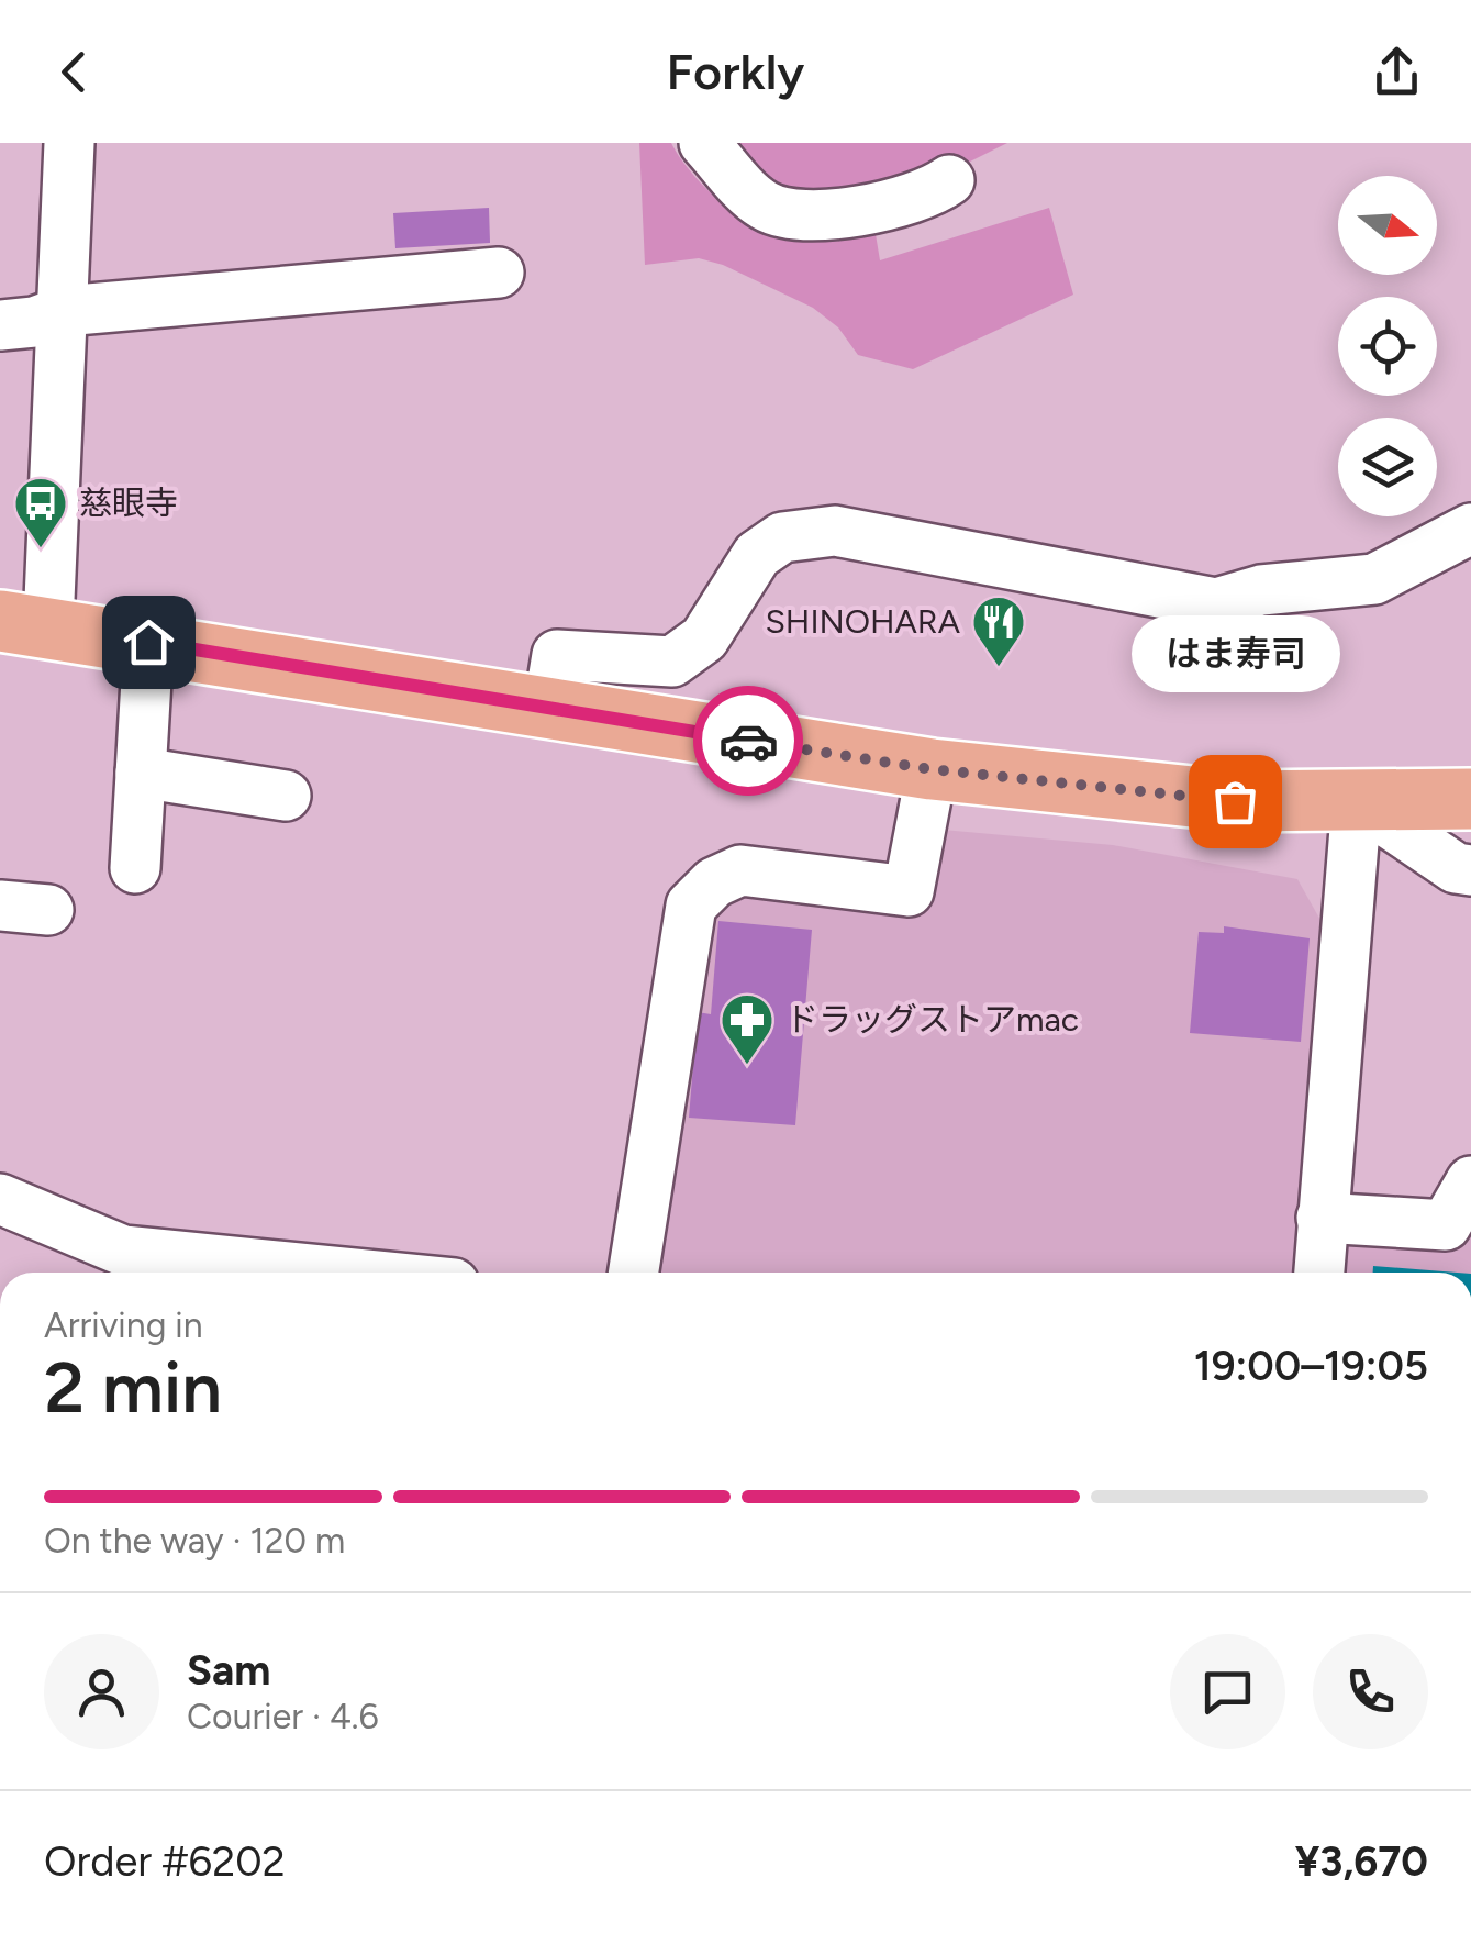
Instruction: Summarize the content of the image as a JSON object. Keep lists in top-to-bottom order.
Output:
{
  "places": {
    "bus stop": ["慈眼寺"],
    "restaurant": ["SHINOHARA"],
    "other": ["はま寿司"],
    "pharmacy": ["ドラッグストアmac"]
  },
  "north": "right",
  "page": {
    "header": "Forkly",
    "bubble": "はま寿司",
    "heading": ["2 min", "Arriving in", "19:00–19:05"],
    "panel": [
      "Sam",
      "Courier · 4.6",
      "Order #6202",
      "¥3,670"
    ],
    "bar": "On the way · 120 m"
  }
}
